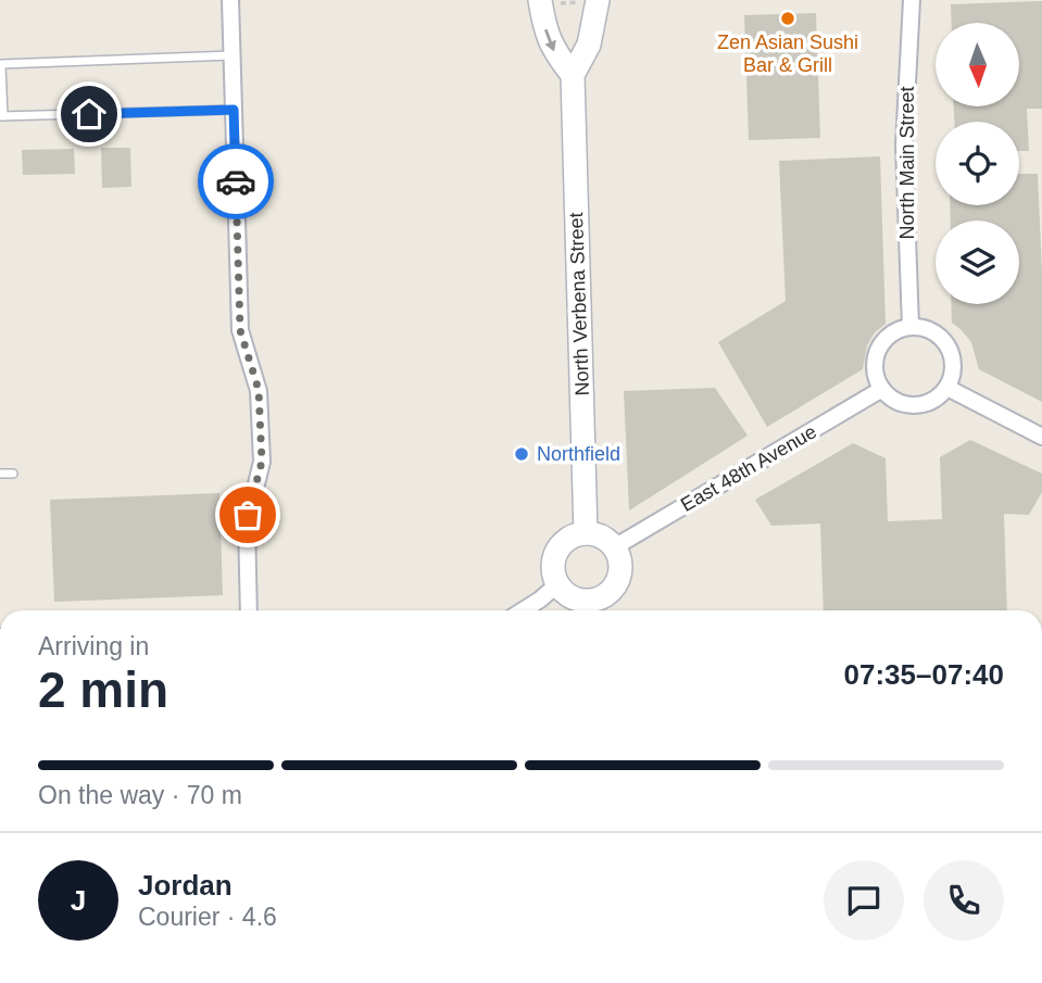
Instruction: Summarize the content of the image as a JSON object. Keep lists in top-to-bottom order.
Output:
{
  "streets": {
    "street": ["North Main Street", "North Verbena Street", "East 48th Avenue"]
  },
  "crossings": [
    ["North Main Street", "East 48th Avenue"],
    ["North Verbena Street", "East 48th Avenue"]
  ],
  "places": ["Zen Asian Sushi Bar & Grill", "Northfield"],
  "north": "bottom",
  "page": {
    "heading": ["2 min", "Arriving in", "07:35–07:40"],
    "panel": ["Jordan", "Courier · 4.6"],
    "bar": "On the way · 70 m",
    "round": "J"
  }
}
